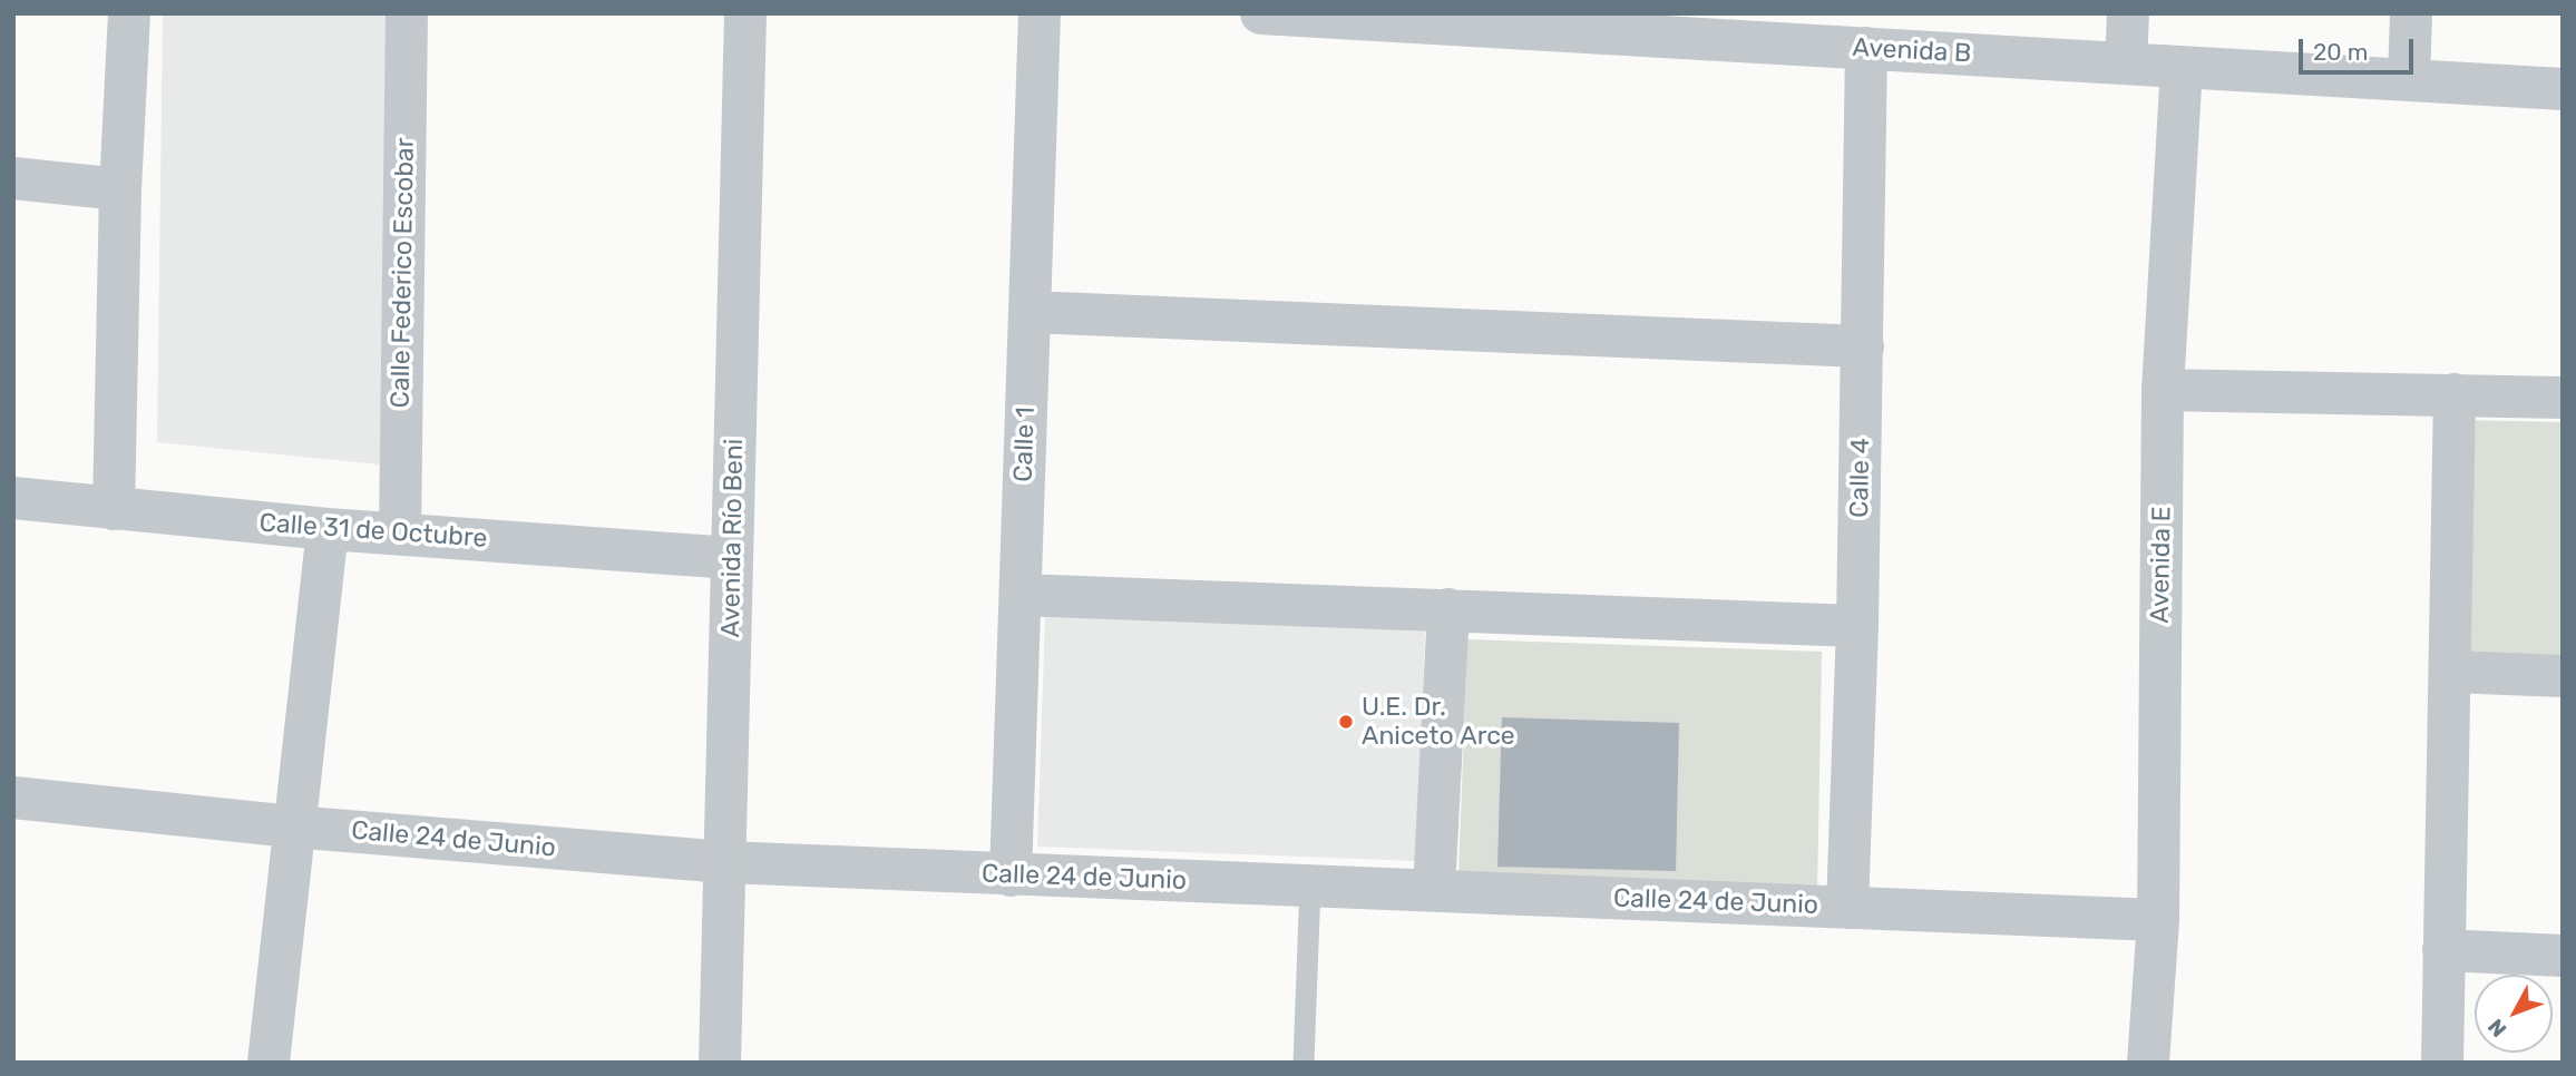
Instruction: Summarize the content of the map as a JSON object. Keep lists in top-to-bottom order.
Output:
{
  "streets": {
    "street": [
      "Avenida B",
      "Calle Federico Escobar",
      "Calle 1",
      "Calle 4",
      "Calle 31 de Octubre",
      "Avenida Río Beni",
      "Avenida E",
      "Calle 24 de Junio"
    ]
  },
  "crossings": [
    ["Avenida B", "Calle 4"],
    ["Avenida B", "Avenida E"],
    ["Calle Federico Escobar", "Calle 31 de Octubre"],
    ["Calle 1", "Calle 24 de Junio"],
    ["Calle 4", "Calle 24 de Junio"],
    ["Calle 31 de Octubre", "Avenida Río Beni"],
    ["Avenida Río Beni", "Calle 24 de Junio"],
    ["Avenida E", "Calle 24 de Junio"]
  ],
  "places": ["U.E. Dr. Aniceto Arce"],
  "scale_bar": "20 m",
  "north": "bottom left"
}
